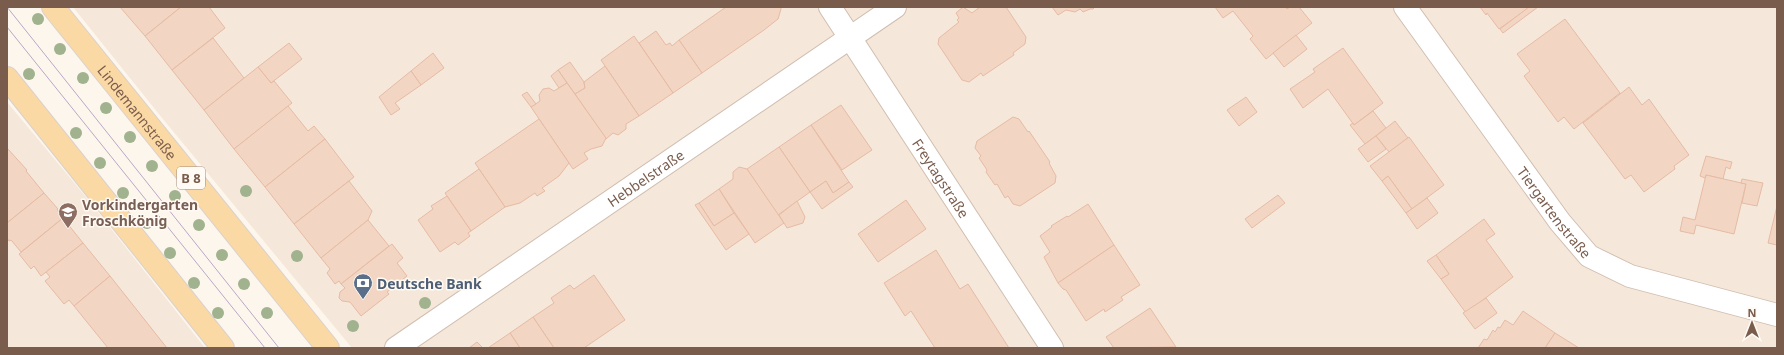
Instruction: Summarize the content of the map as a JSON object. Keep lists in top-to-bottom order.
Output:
{
  "streets": {
    "main road": ["Lindemannstraße", "B 8"],
    "street": ["Freytagstraße", "Hebbelstraße", "Tiergartenstraße"]
  },
  "crossings": [
    ["Freytagstraße", "Hebbelstraße"]
  ],
  "places": {
    "school or university": ["Vorkindergarten Froschkönig"],
    "bank": ["Deutsche Bank"]
  },
  "north": "top"
}
